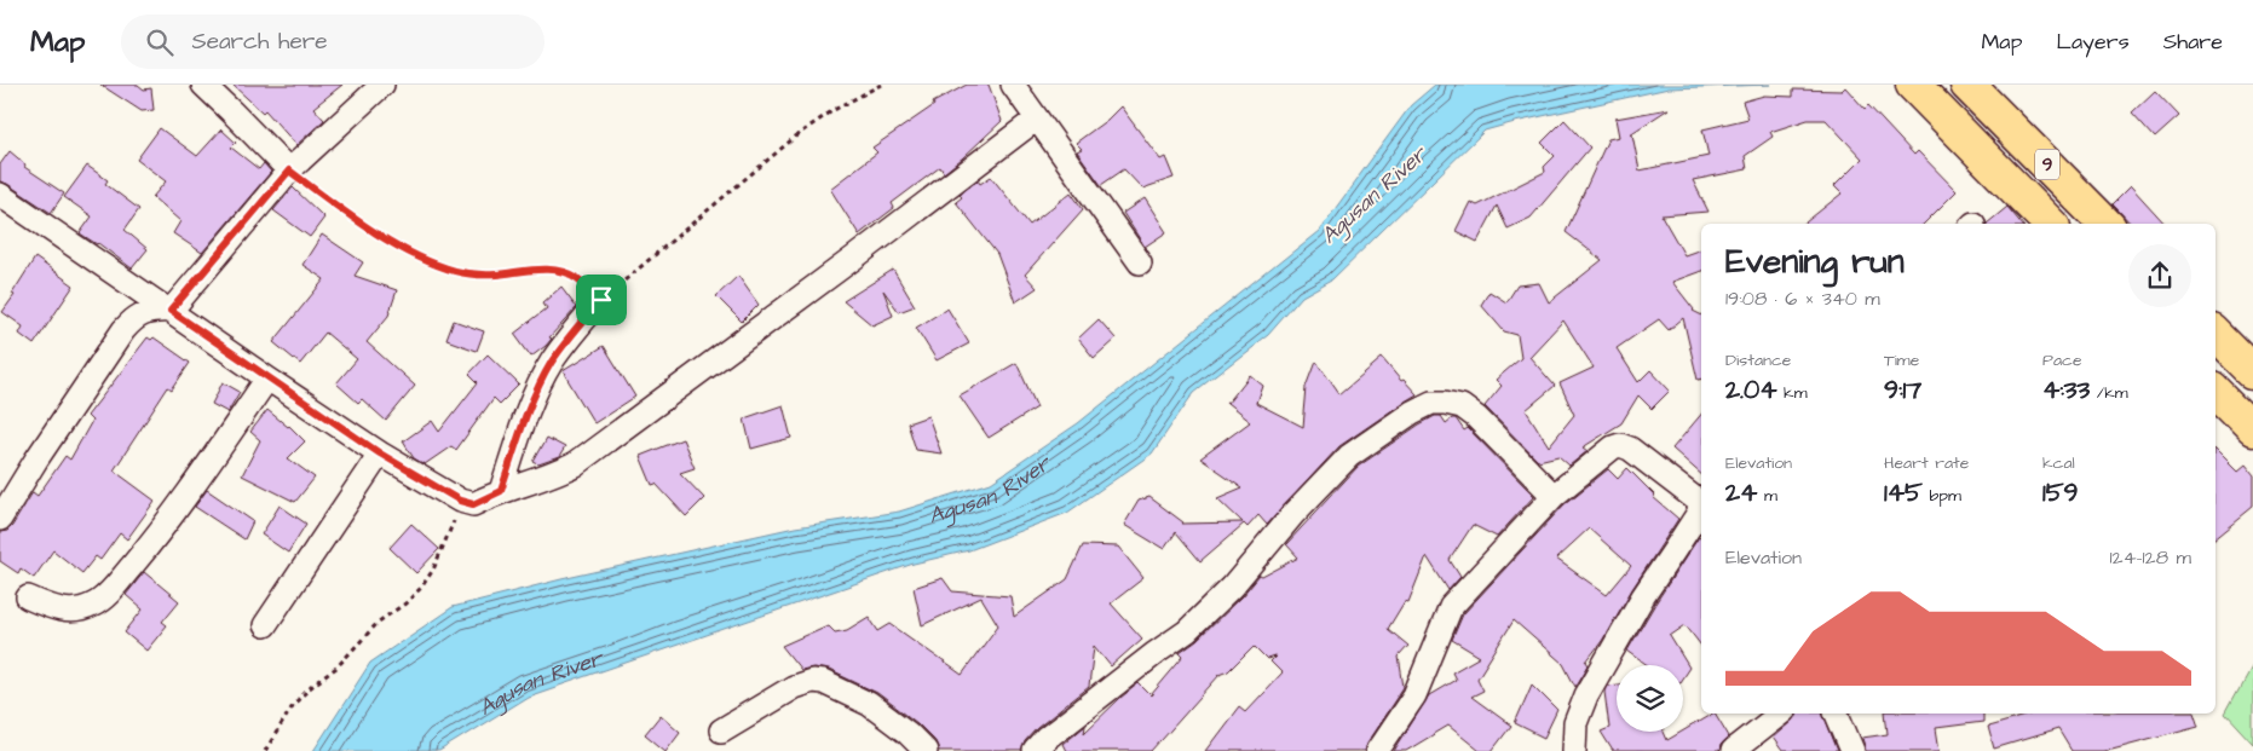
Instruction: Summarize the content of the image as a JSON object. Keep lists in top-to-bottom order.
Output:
{
  "streets": {
    "highway": ["9"]
  },
  "water": ["Agusan River"],
  "page": {
    "header": "Map",
    "search": "Search here",
    "nav": ["Map", "Layers", "Share"],
    "heading": ["Evening run", "19:08 · 6 × 340 m"],
    "stats": [
      ["Distance", "2.04 km"],
      ["Time", "9:17"],
      ["Pace", "4:33 /km"],
      ["Elevation", "24 m"],
      ["Heart rate", "145 bpm"],
      ["kcal", "159"]
    ],
    "chart": ["Elevation", "124–128 m"]
  }
}
